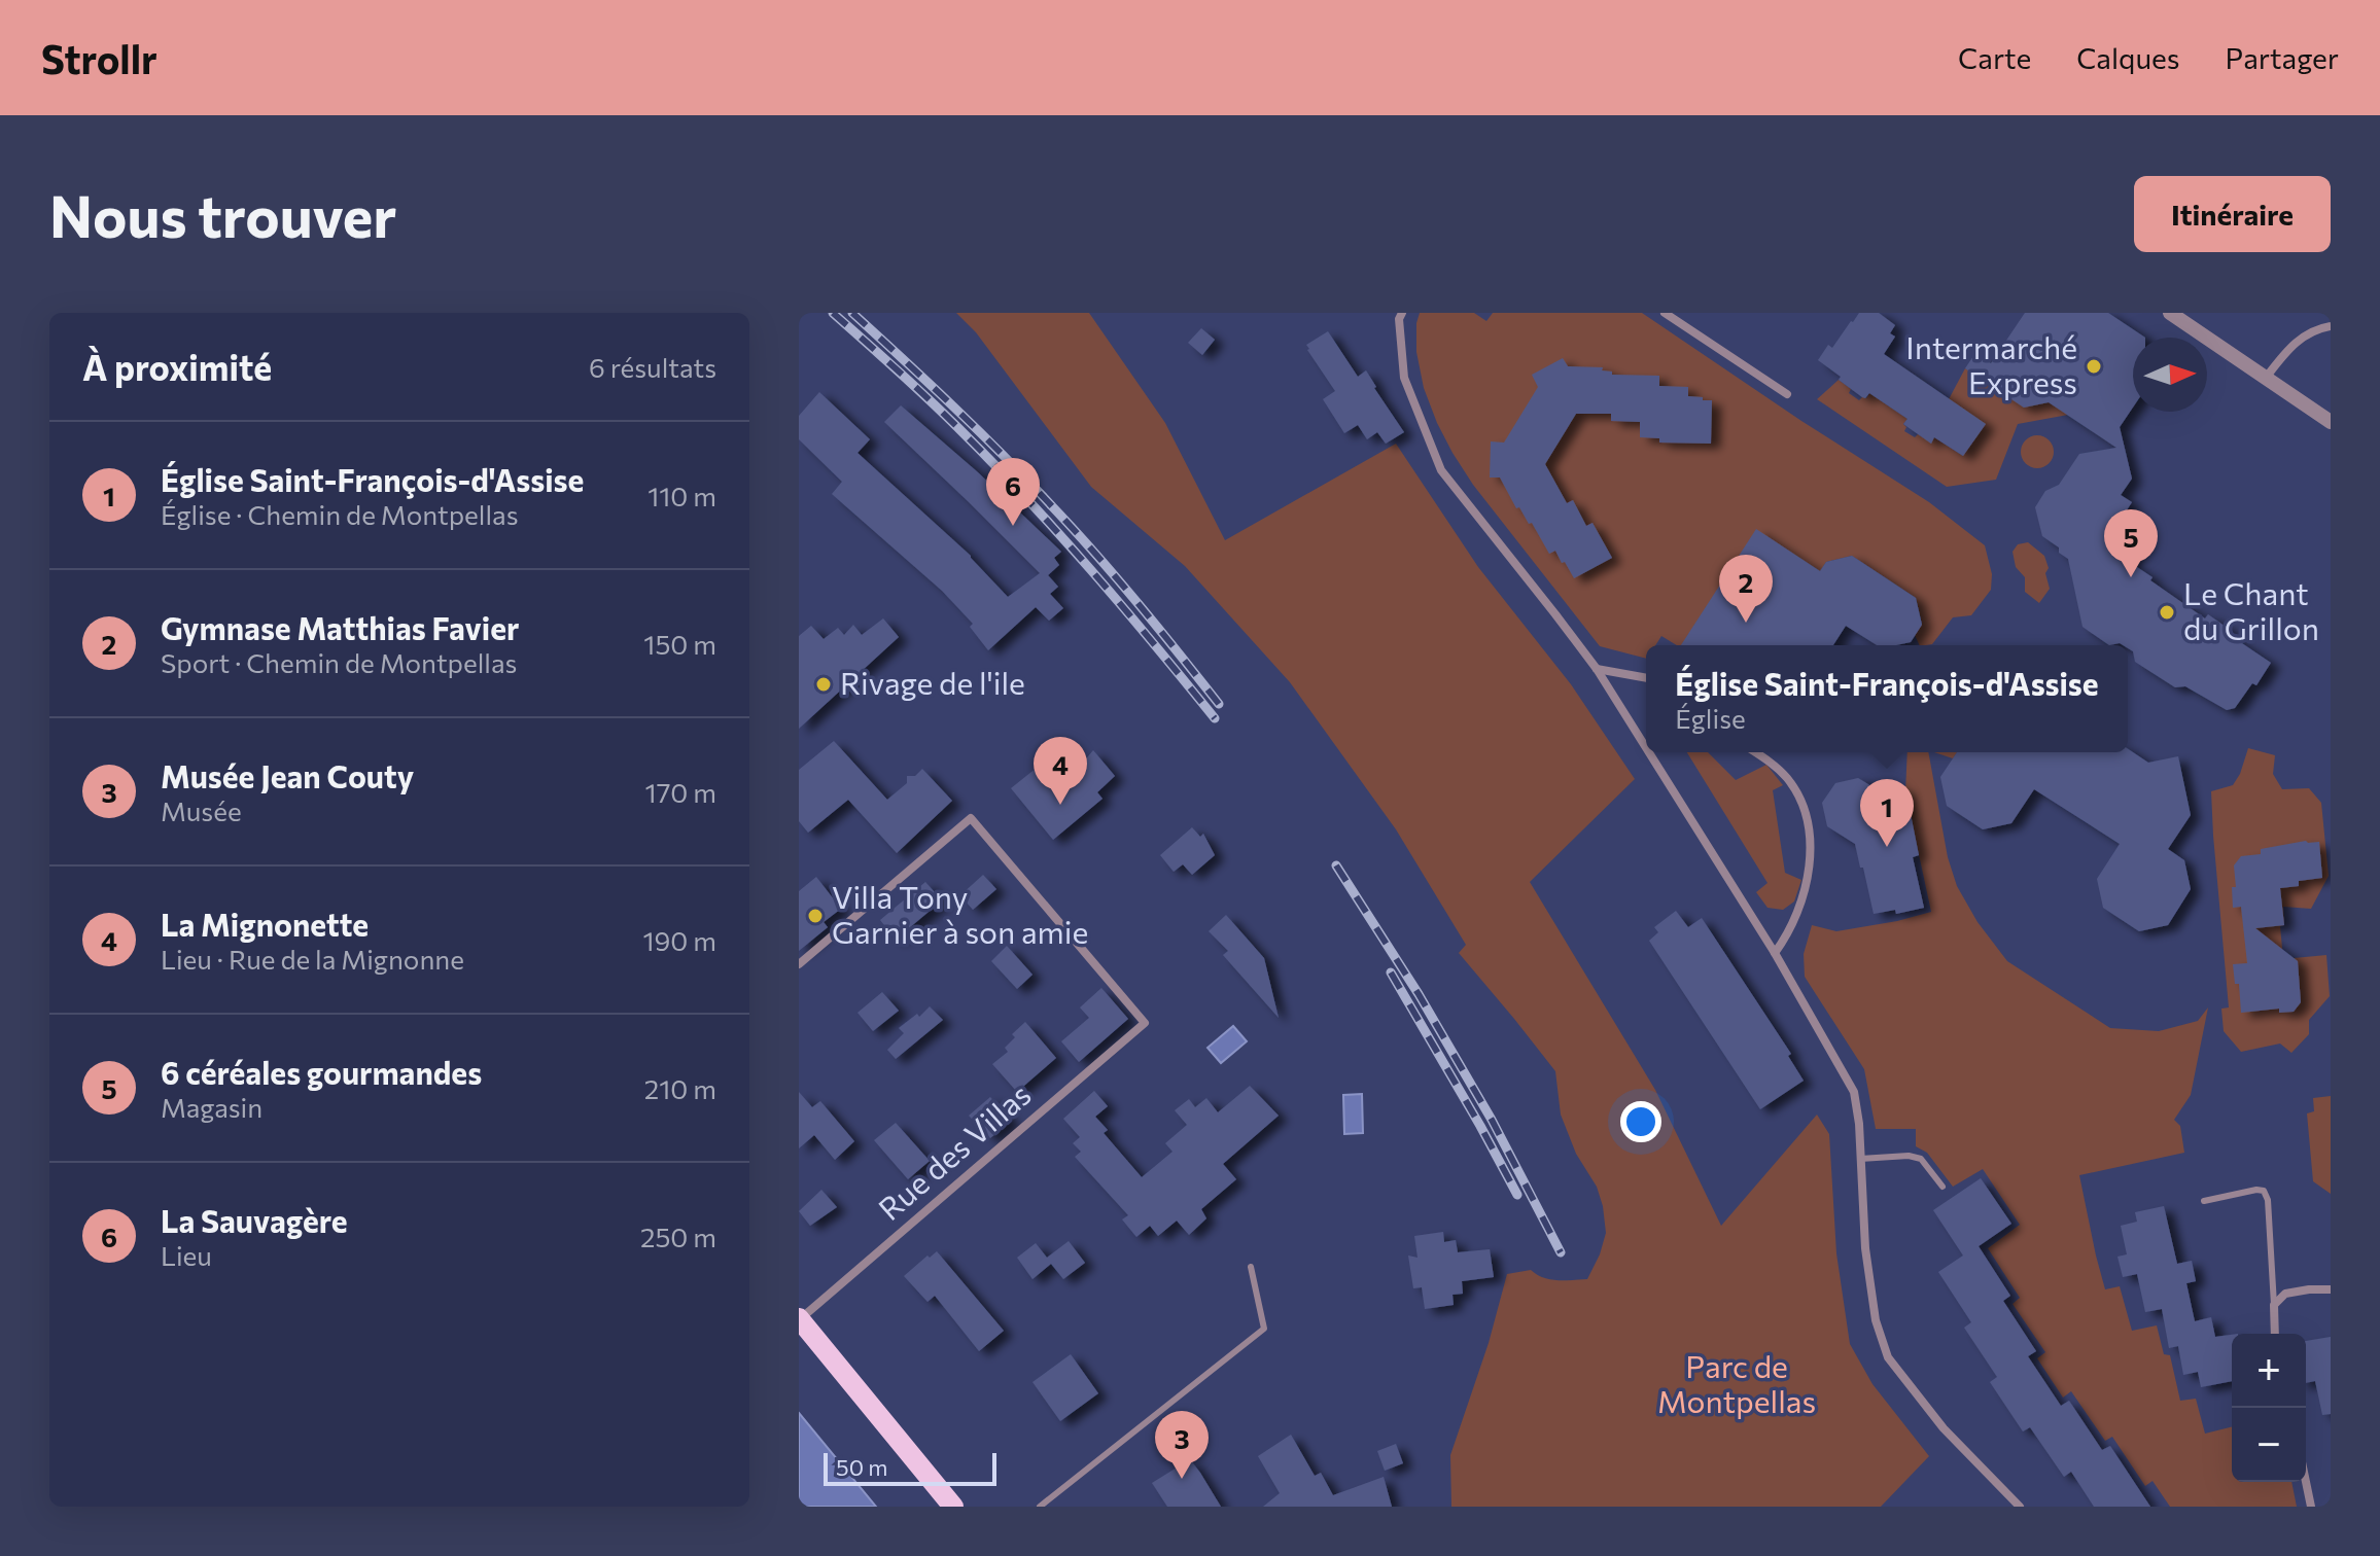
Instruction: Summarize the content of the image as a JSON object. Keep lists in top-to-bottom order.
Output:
{
  "streets": {
    "street": ["Rue des Villas"]
  },
  "parks": ["Parc de Montpellas"],
  "places": [
    "Intermarché Express",
    "Le Chant du Grillon",
    "Rivage de l'ile",
    "Villa Tony Garnier à son amie"
  ],
  "scale_bar": "50 m",
  "north": "right",
  "page": {
    "header": "Strollr",
    "nav": ["Carte", "Calques", "Partager"],
    "buttons": "Itinéraire",
    "title": "Nous trouver",
    "heading": ["À proximité", "6 résultats"],
    "list": [
      {
        "mark": "1",
        "name": "Église Saint-François-d'Assise",
        "note": "Église · Chemin de Montpellas",
        "value": "110 m"
      },
      {
        "mark": "2",
        "name": "Gymnase Matthias Favier",
        "note": "Sport · Chemin de Montpellas",
        "value": "150 m"
      },
      {
        "mark": "3",
        "name": "Musée Jean Couty",
        "note": "Musée",
        "value": "170 m"
      },
      {
        "mark": "4",
        "name": "La Mignonette",
        "note": "Lieu · Rue de la Mignonne",
        "value": "190 m"
      },
      {
        "mark": "5",
        "name": "6 céréales gourmandes",
        "note": "Magasin",
        "value": "210 m"
      },
      {
        "mark": "6",
        "name": "La Sauvagère",
        "note": "Lieu",
        "value": "250 m"
      }
    ],
    "pins": [
      "6",
      "5",
      "2",
      "4",
      "1",
      "3"
    ],
    "popup": ["Église Saint-François-d'Assise", "Église"],
    "map_buttons": ["+", "−"],
    "scale": "50 m"
  }
}
